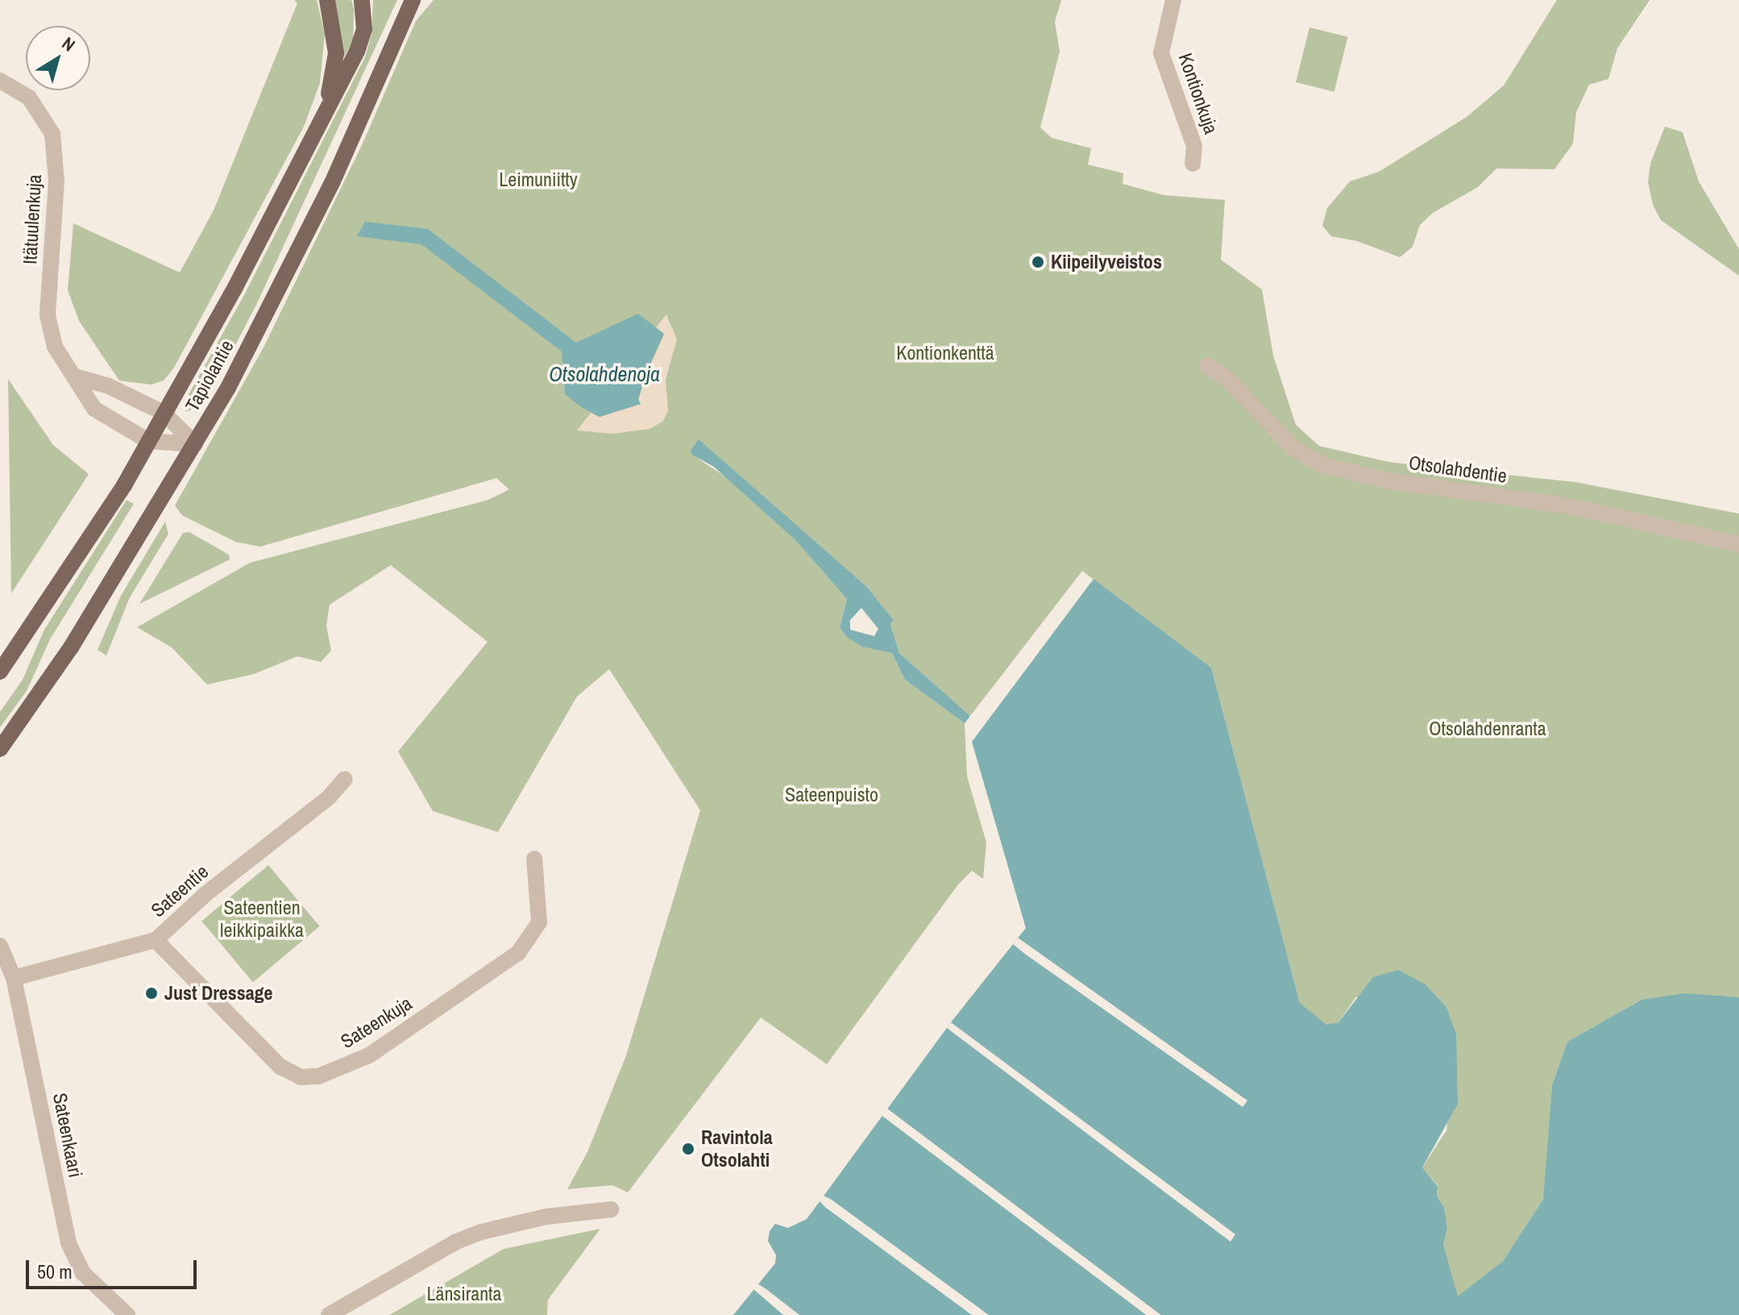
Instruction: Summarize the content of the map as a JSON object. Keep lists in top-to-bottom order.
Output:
{
  "streets": {
    "main road": ["Tapiolantie"],
    "street": [
      "Kontionkuja",
      "Itätuulenkuja",
      "Otsolahdentie",
      "Sateentie",
      "Sateenkuja",
      "Sateenkaari"
    ]
  },
  "crossings": [
    ["Itätuulenkuja", "Tapiolantie"],
    ["Sateentie", "Sateenkuja"],
    ["Sateentie", "Sateenkaari"]
  ],
  "water": ["Otsolahdenoja"],
  "parks": [
    "Leimuniitty",
    "Kontionkenttä",
    "Otsolahdenranta",
    "Sateenpuisto",
    "Sateentien leikkipaikka",
    "Länsiranta"
  ],
  "places": ["Kiipeilyveistos", "Just Dressage", "Ravintola Otsolahti"],
  "scale_bar": "50 m",
  "north": "top right"
}
